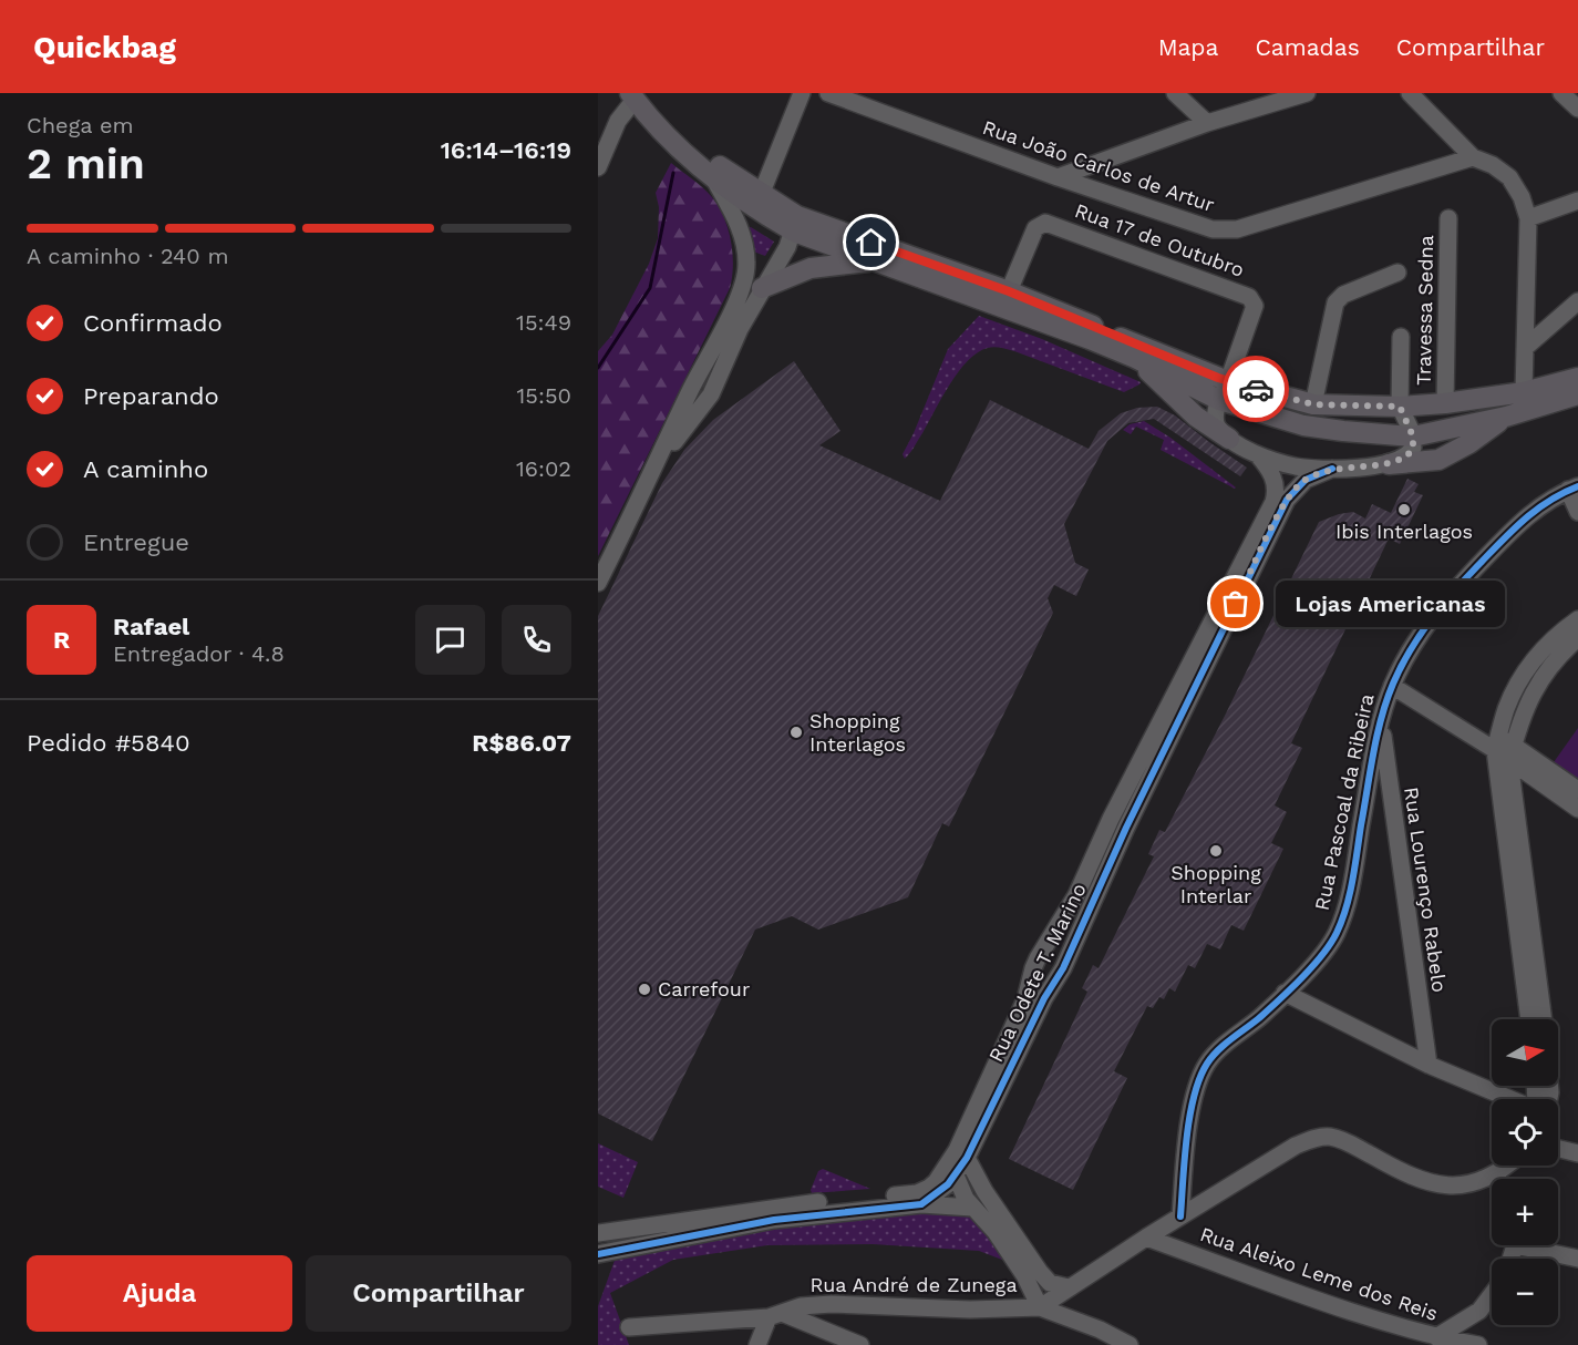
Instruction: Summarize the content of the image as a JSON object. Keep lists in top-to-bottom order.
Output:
{
  "streets": {
    "street": [
      "Rua João Carlos de Artur",
      "Rua 17 de Outubro",
      "Travessa Sedna",
      "Rua Pascoal da Ribeira",
      "Rua Lourenço Rabelo",
      "Rua Odete T. Marino",
      "Rua Aleixo Leme dos Reis",
      "Rua André de Zunega"
    ]
  },
  "crossings": [
    ["Rua Pascoal da Ribeira", "Rua Lourenço Rabelo"]
  ],
  "places": [
    "Ibis Interlagos",
    "Lojas Americanas",
    "Shopping Interlagos",
    "Shopping Interlar",
    "Carrefour"
  ],
  "north": "right",
  "page": {
    "header": "Quickbag",
    "nav": ["Mapa", "Camadas", "Compartilhar"],
    "heading": ["2 min", "Chega em", "16:14–16:19"],
    "panel": [
      "Rafael",
      "Entregador · 4.8",
      "Pedido #5840",
      "R$86.07"
    ],
    "bar": "A caminho · 240 m",
    "list": [
      ["Confirmado", "15:49"],
      ["Preparando", "15:50"],
      ["A caminho", "16:02"],
      "Entregue"
    ],
    "bubble": "Lojas Americanas",
    "round": "R",
    "map_buttons": ["+", "−"],
    "buttons": ["Ajuda", "Compartilhar"]
  }
}
